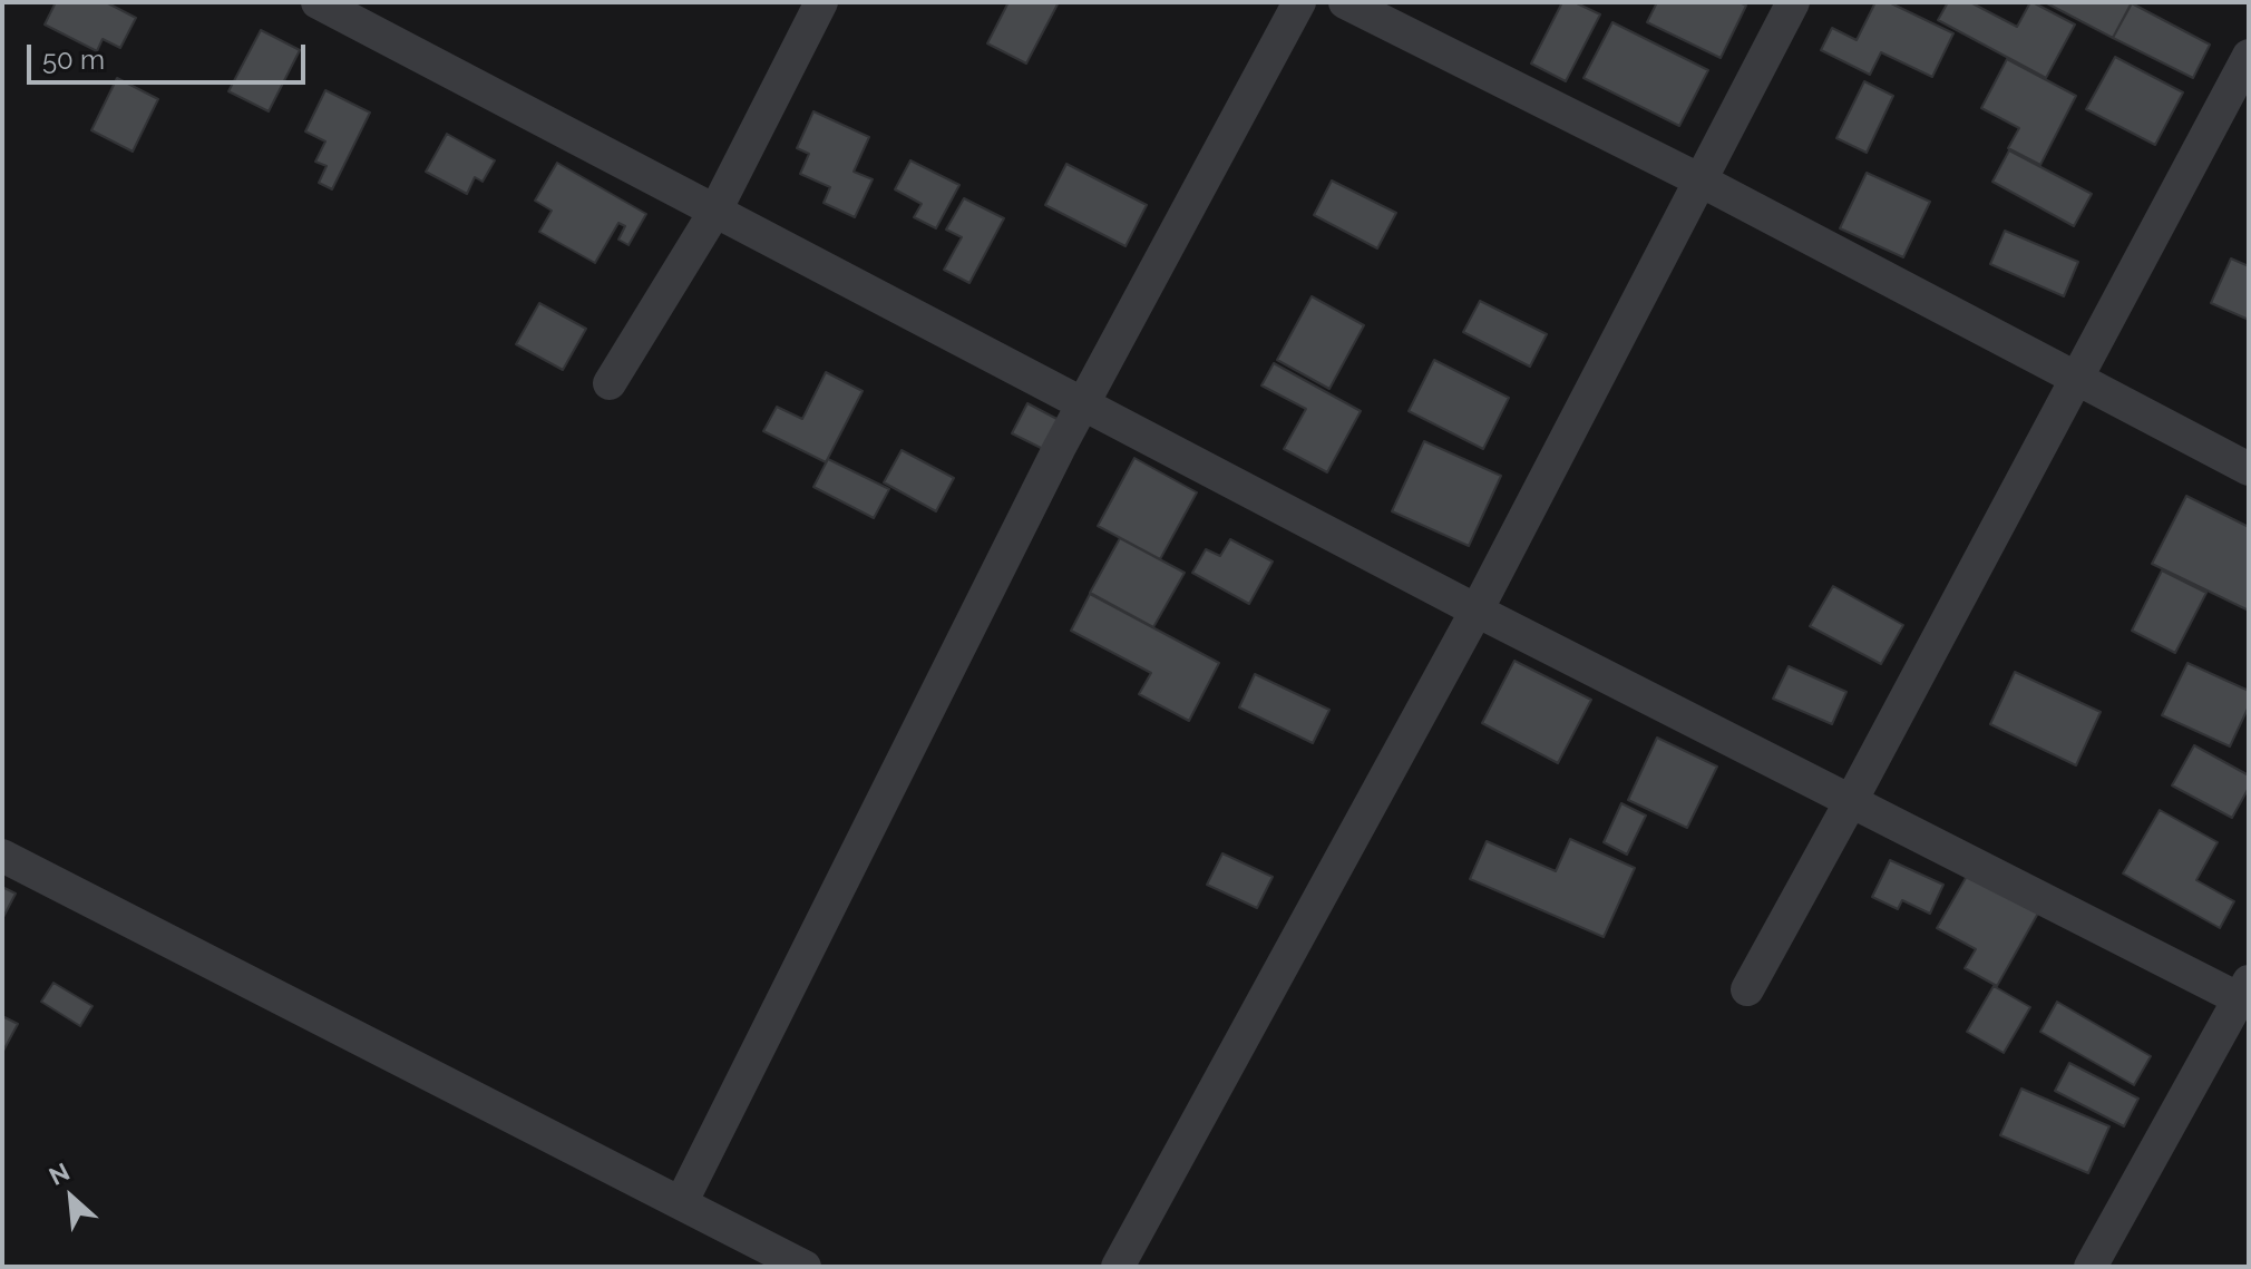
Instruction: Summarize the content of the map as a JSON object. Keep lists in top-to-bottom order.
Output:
{
  "scale_bar": "50 m",
  "north": "top left"
}
